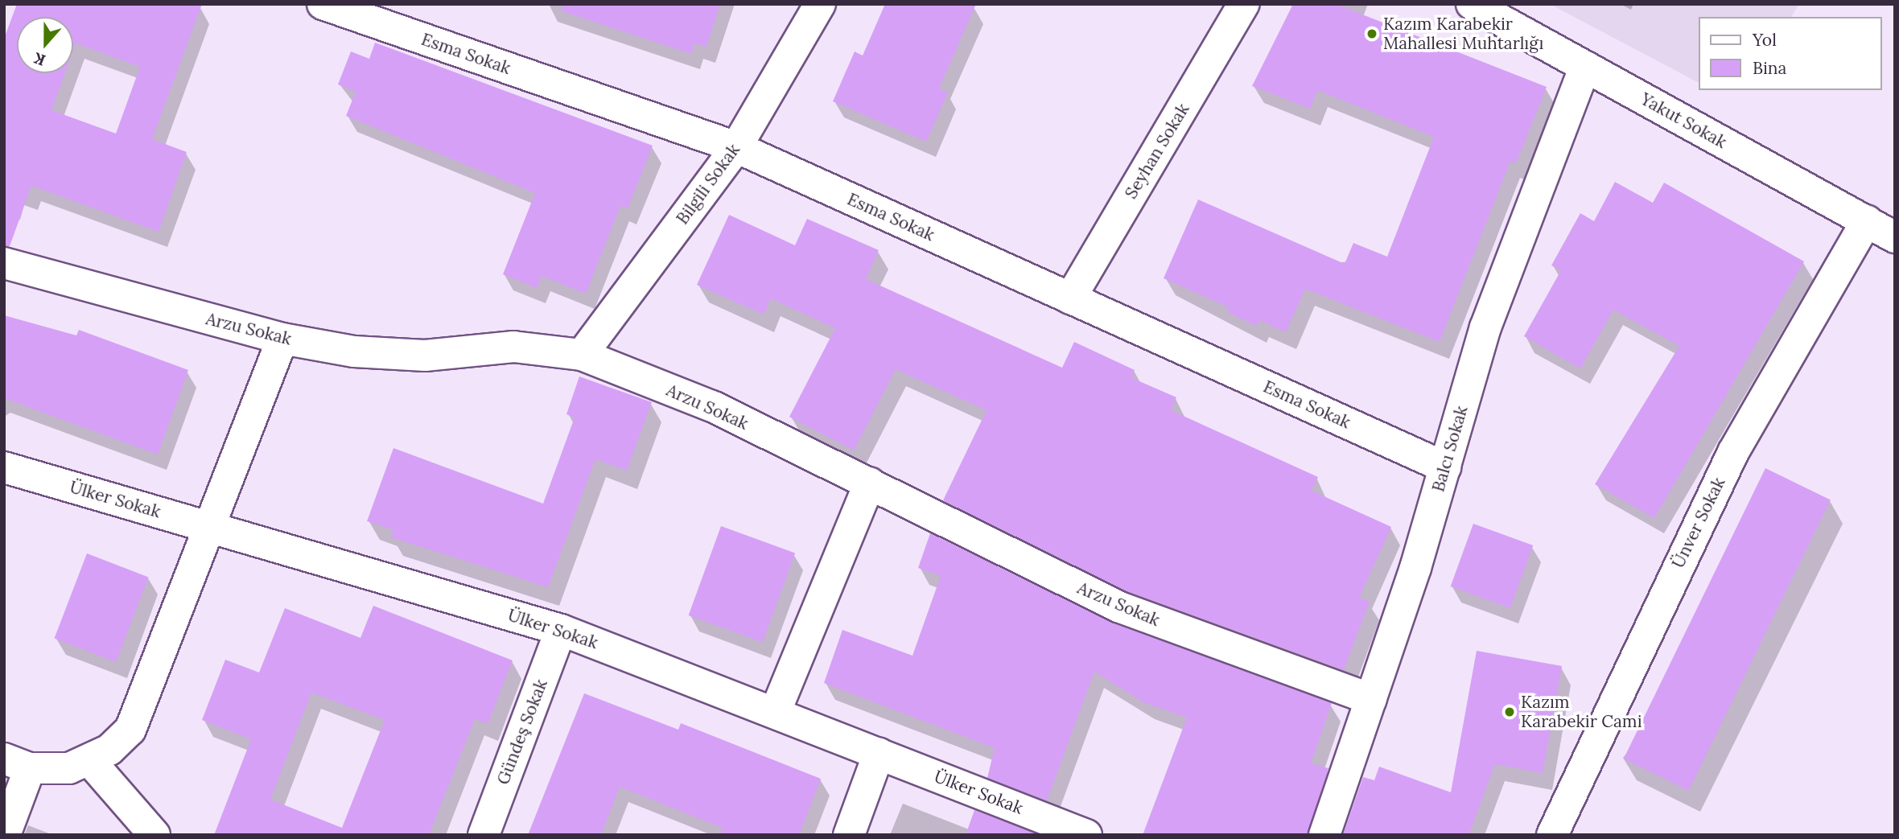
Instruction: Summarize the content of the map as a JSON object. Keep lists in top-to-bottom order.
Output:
{
  "streets": {
    "street": [
      "Esma Sokak",
      "Yakut Sokak",
      "Seyhan Sokak",
      "Bilgili Sokak",
      "Arzu Sokak",
      "Balcı Sokak",
      "Ülker Sokak",
      "Ünver Sokak",
      "Gündeş Sokak"
    ]
  },
  "crossings": [
    ["Esma Sokak", "Seyhan Sokak"],
    ["Esma Sokak", "Bilgili Sokak"],
    ["Esma Sokak", "Balcı Sokak"],
    ["Yakut Sokak", "Balcı Sokak"],
    ["Yakut Sokak", "Ünver Sokak"],
    ["Bilgili Sokak", "Arzu Sokak"],
    ["Arzu Sokak", "Balcı Sokak"],
    ["Ülker Sokak", "Gündeş Sokak"]
  ],
  "places": ["Kazım Karabekir Mahallesi Muhtarlığı", "Kazım Karabekir Cami"],
  "legend": ["Yol", "Bina"],
  "north": "bottom"
}
